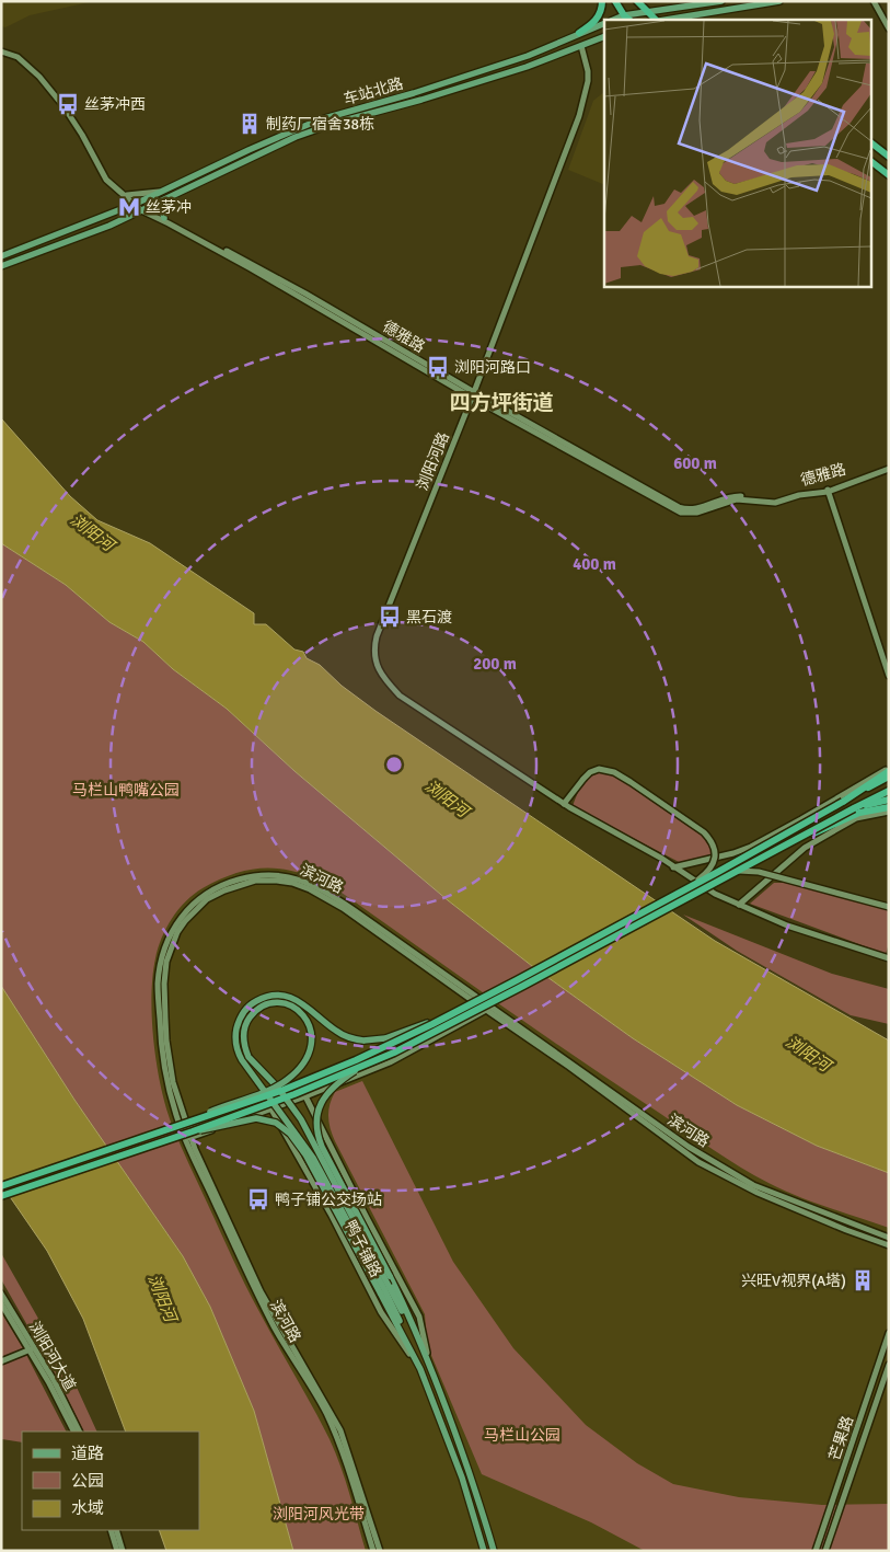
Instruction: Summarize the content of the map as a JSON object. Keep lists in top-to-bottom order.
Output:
{
  "streets": {
    "main road": ["车站北路", "鸭子铺路"],
    "street": [
      "德雅路",
      "浏阳河路",
      "滨河路",
      "浏阳河大道",
      "芒果路"
    ]
  },
  "crossings": [
    ["车站北路", "德雅路"],
    ["车站北路", "浏阳河路"],
    ["德雅路", "浏阳河路"]
  ],
  "districts": ["四方坪街道"],
  "water": ["浏阳河"],
  "parks": ["马栏山鸭嘴公园", "马栏山公园", "浏阳河风光带"],
  "places": {
    "bus stop": [
      "丝茅冲西",
      "浏阳河路口",
      "黑石渡",
      "鸭子铺公交场站"
    ],
    "building": ["制药厂宿舍38栋", "兴旺V视界(A塔)"],
    "metro station": ["丝茅冲"]
  },
  "legend": ["道路", "公园", "水域"],
  "rings": ["600 m", "400 m", "200 m"]
}
